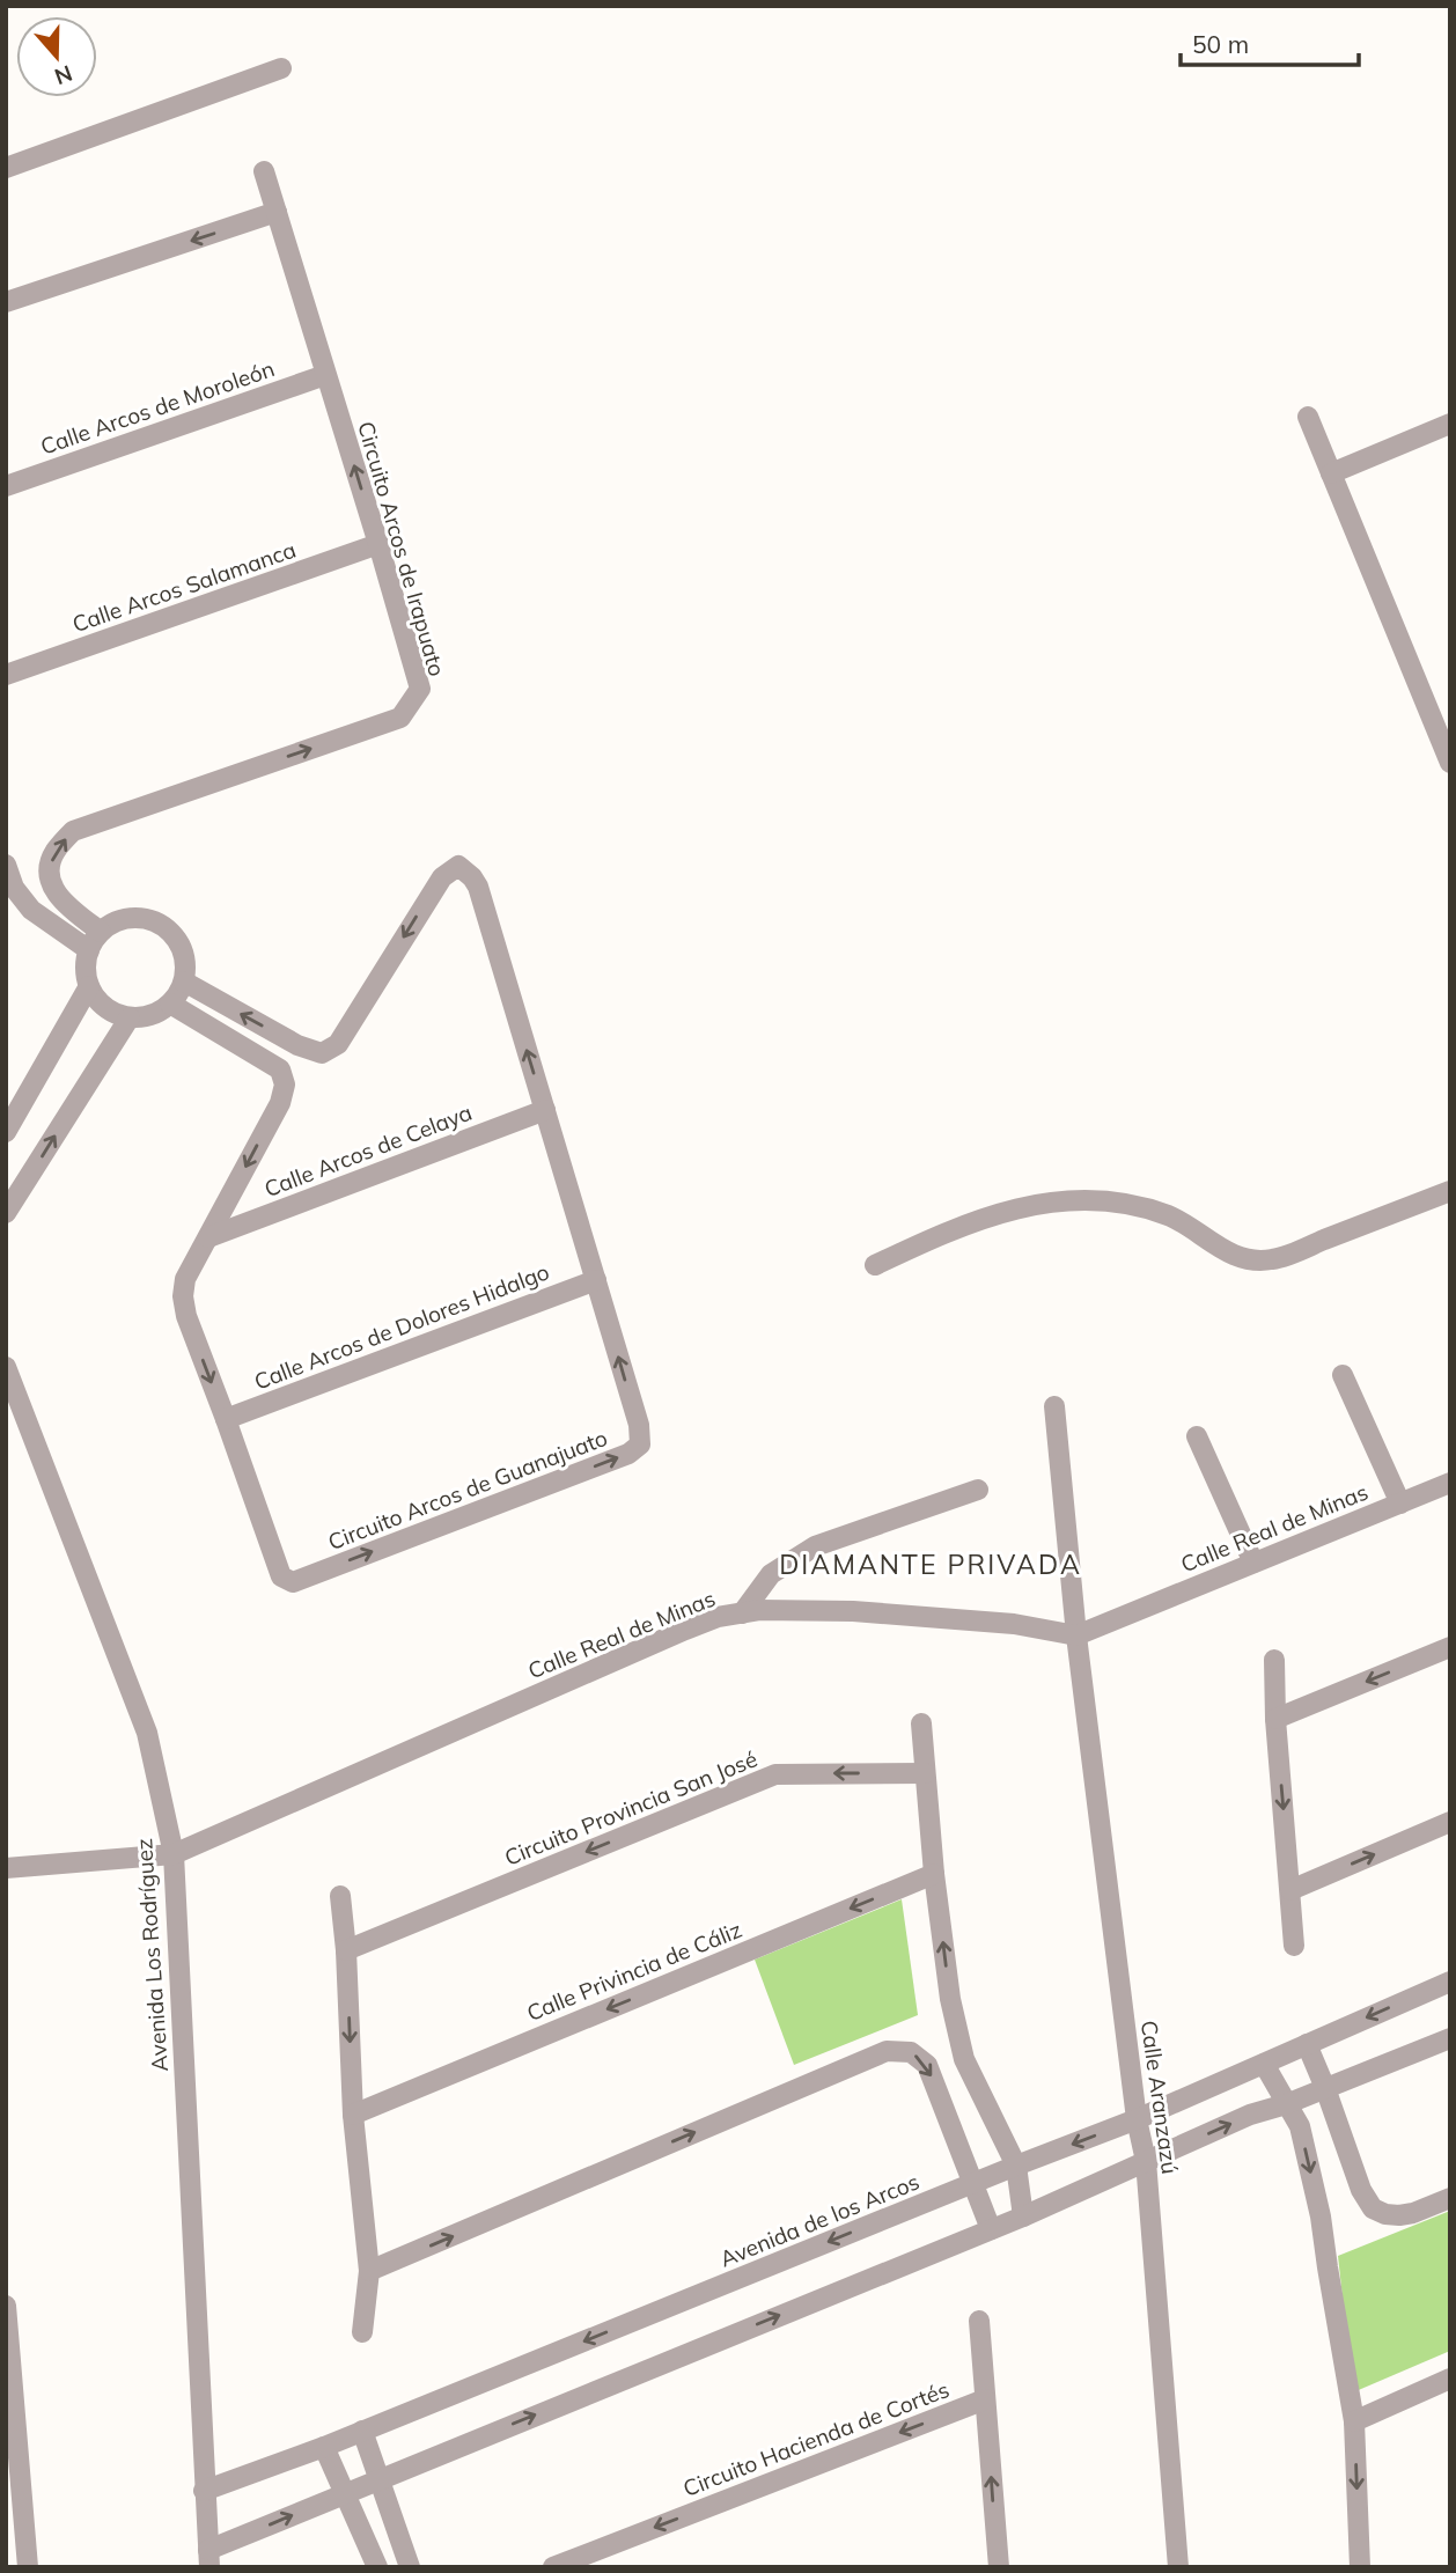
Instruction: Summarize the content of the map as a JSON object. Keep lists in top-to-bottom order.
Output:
{
  "streets": {
    "street": [
      "Calle Arcos de Moroleón",
      "Circuito Arcos de Irapuato",
      "Calle Arcos Salamanca",
      "Calle Arcos de Celaya",
      "Calle Arcos de Dolores Hidalgo",
      "Circuito Arcos de Guanajuato",
      "Calle Real de Minas",
      "Circuito Provincia San José",
      "Avenida Los Rodríguez",
      "Calle Privincia de Cáliz",
      "Calle Aranzazú",
      "Avenida de los Arcos",
      "Circuito Hacienda de Cortés"
    ]
  },
  "crossings": [
    ["Calle Arcos de Moroleón", "Circuito Arcos de Irapuato"],
    ["Circuito Arcos de Irapuato", "Calle Arcos Salamanca"],
    ["Circuito Arcos de Irapuato", "Circuito Arcos de Guanajuato"],
    ["Calle Arcos de Celaya", "Circuito Arcos de Guanajuato"],
    ["Calle Arcos de Dolores Hidalgo", "Circuito Arcos de Guanajuato"],
    ["Calle Real de Minas", "Avenida Los Rodríguez"],
    ["Calle Real de Minas", "Calle Aranzazú"],
    ["Avenida Los Rodríguez", "Avenida de los Arcos"],
    ["Calle Aranzazú", "Avenida de los Arcos"]
  ],
  "one_way": ["Circuito Provincia San José", "Calle Privincia de Cáliz"],
  "districts": ["DIAMANTE PRIVADA"],
  "scale_bar": "50 m",
  "north": "bottom"
}
